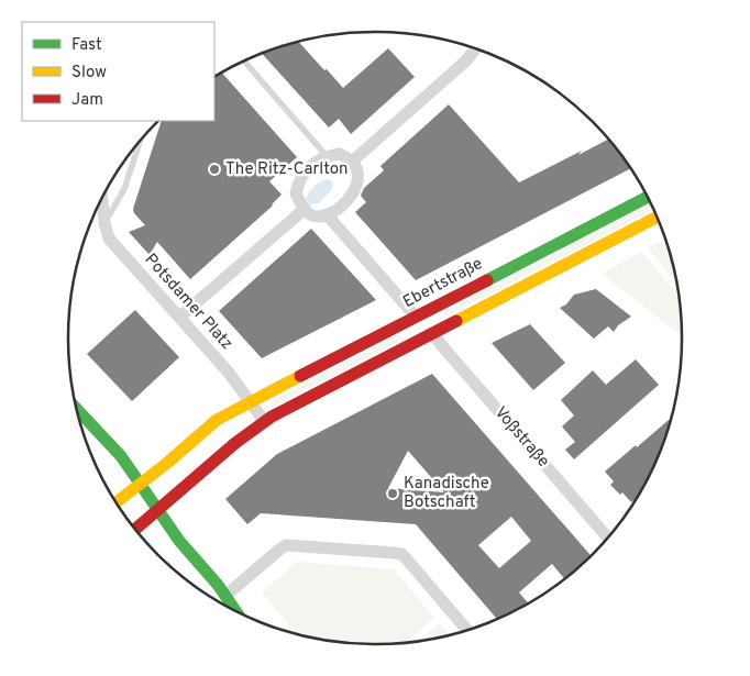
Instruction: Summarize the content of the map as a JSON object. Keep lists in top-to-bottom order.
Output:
{
  "streets": {
    "main road": ["Ebertstraße"],
    "street": ["Potsdamer Platz", "Voßstraße"]
  },
  "crossings": [
    ["Ebertstraße", "Potsdamer Platz"]
  ],
  "places": ["The Ritz-Carlton", "Kanadische Botschaft"],
  "legend": ["Fast", "Slow", "Jam"]
}
